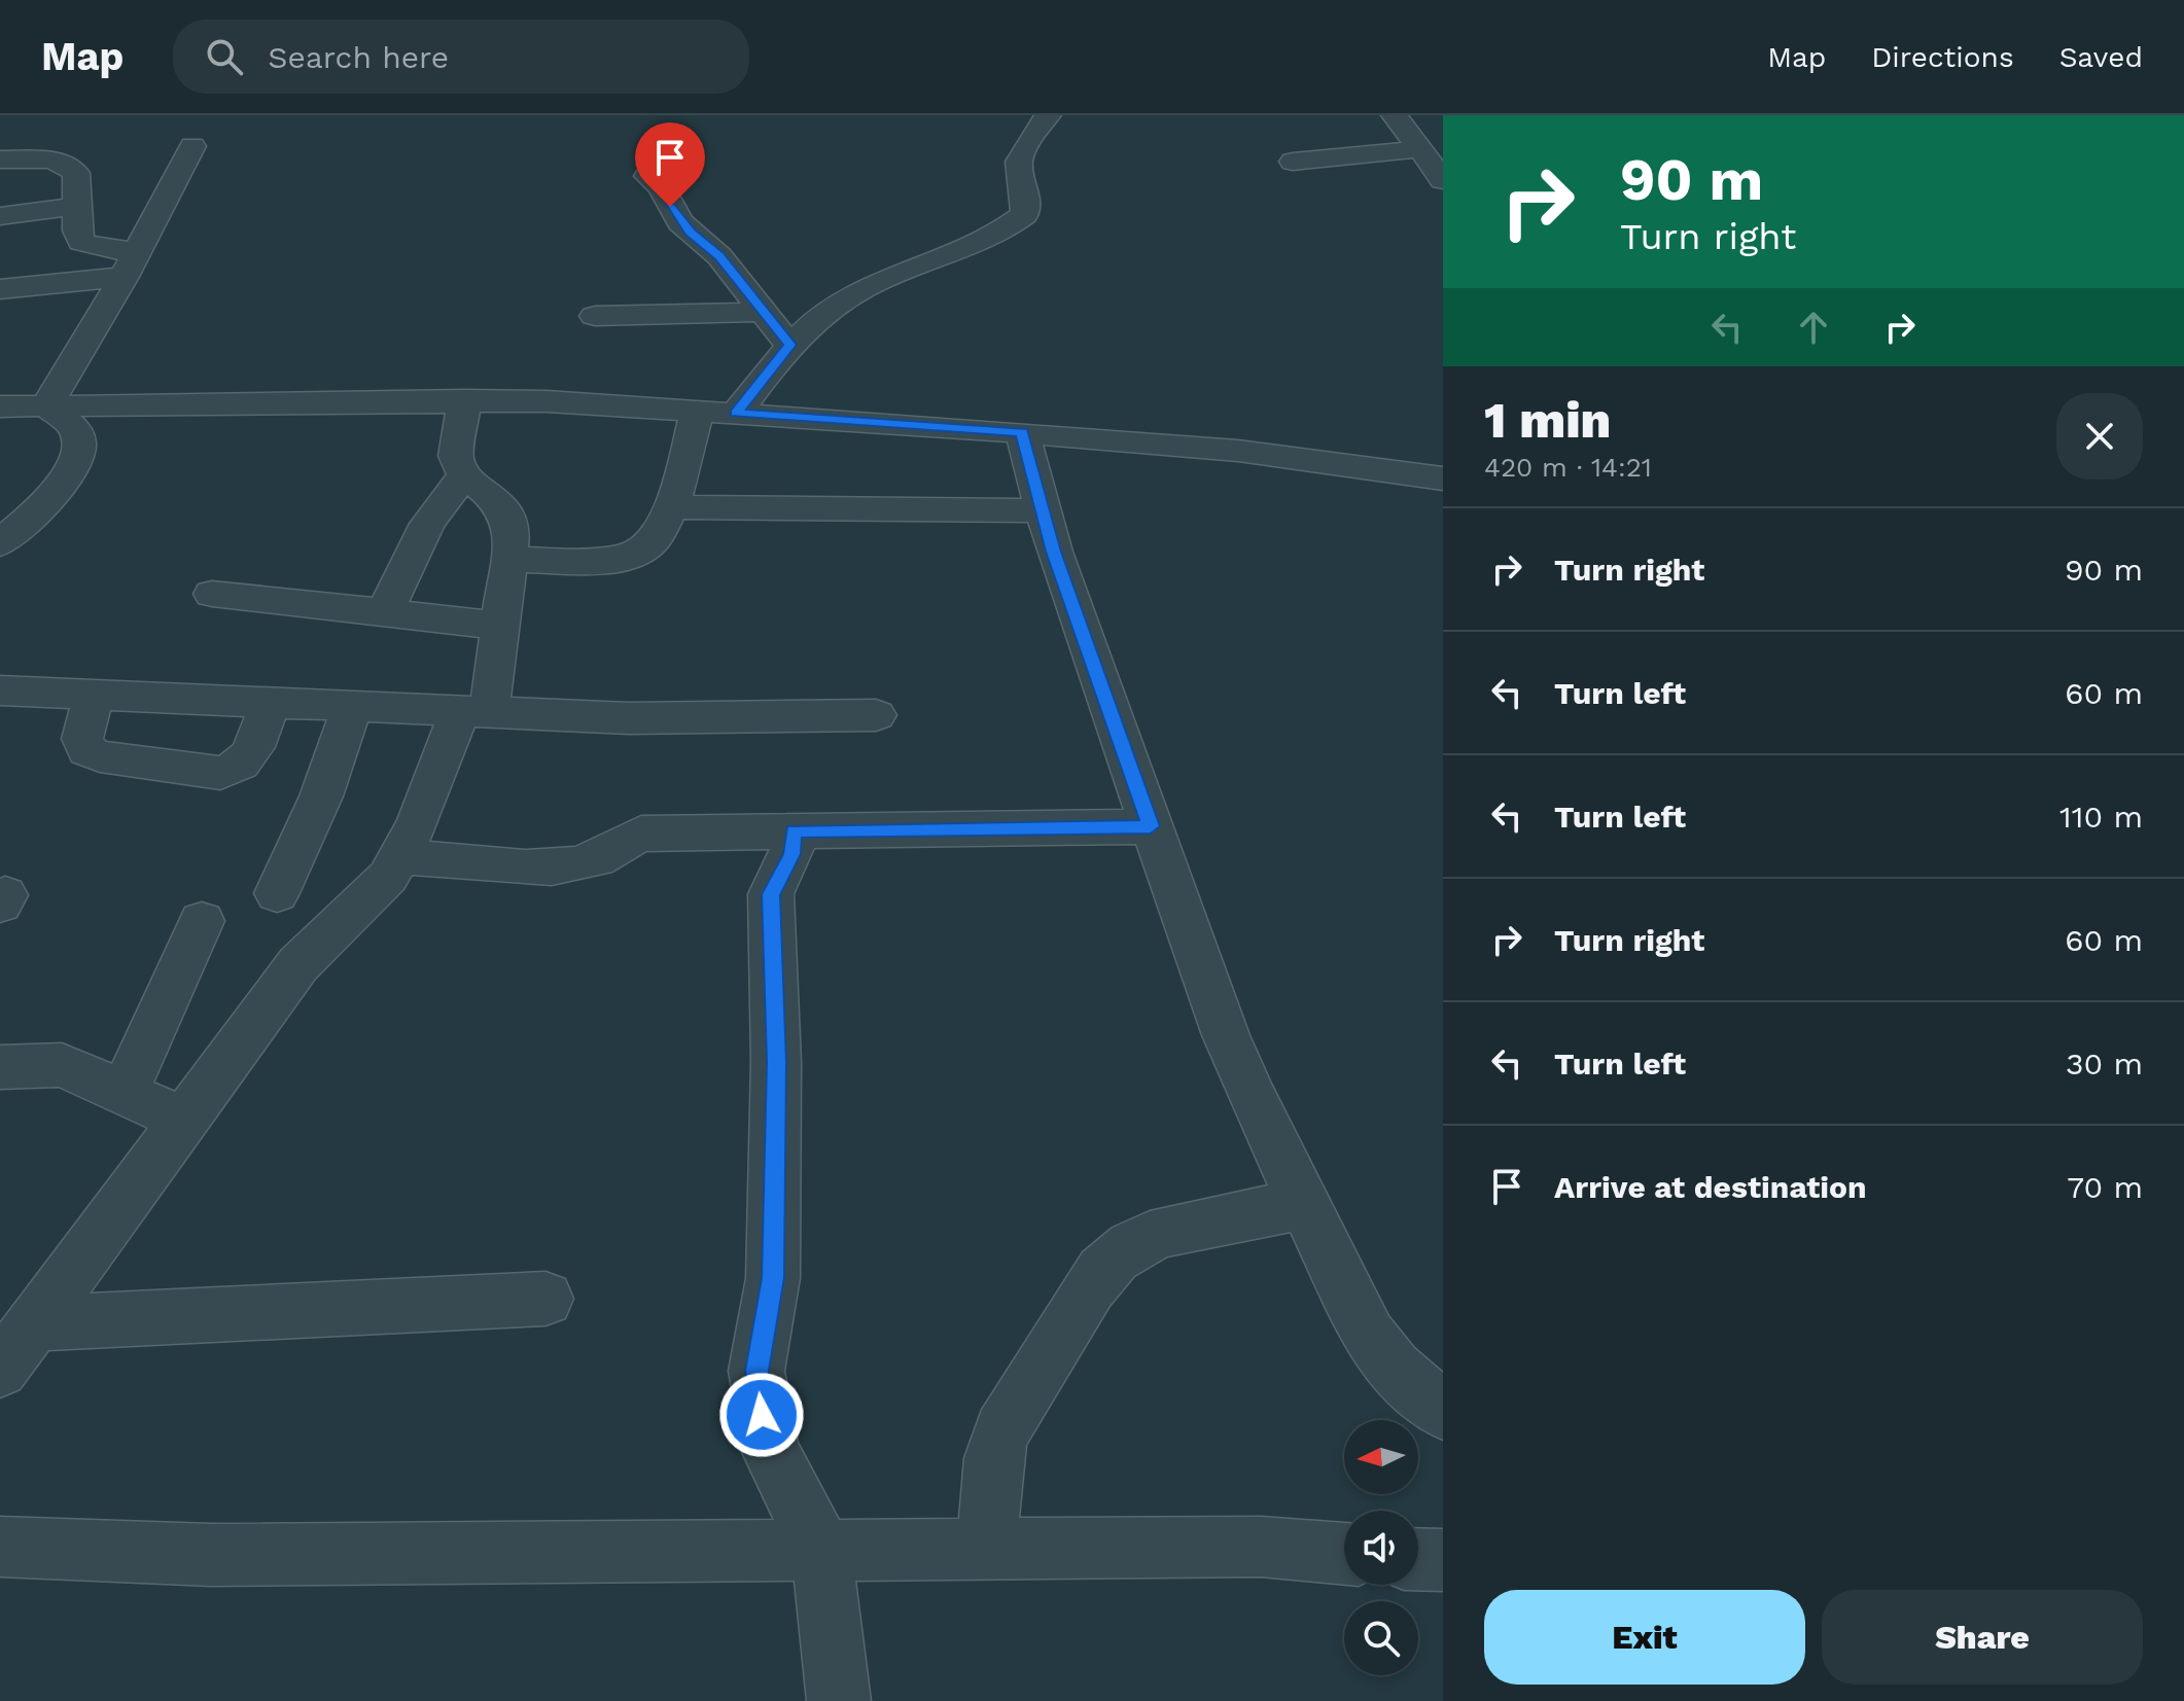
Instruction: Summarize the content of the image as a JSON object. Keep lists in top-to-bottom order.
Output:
{
  "north": "left",
  "page": {
    "header": "Map",
    "search": "Search here",
    "nav": ["Map", "Directions", "Saved"],
    "turn": ["90 m", "Turn right"],
    "heading": ["1 min", "420 m · 14:21"],
    "list": [
      {
        "name": "Turn right",
        "value": "90 m"
      },
      {
        "name": "Turn left",
        "value": "60 m"
      },
      {
        "name": "Turn left",
        "value": "110 m"
      },
      {
        "name": "Turn right",
        "value": "60 m"
      },
      {
        "name": "Turn left",
        "value": "30 m"
      },
      {
        "name": "Arrive at destination",
        "value": "70 m"
      }
    ],
    "buttons": ["Exit", "Share"]
  }
}
